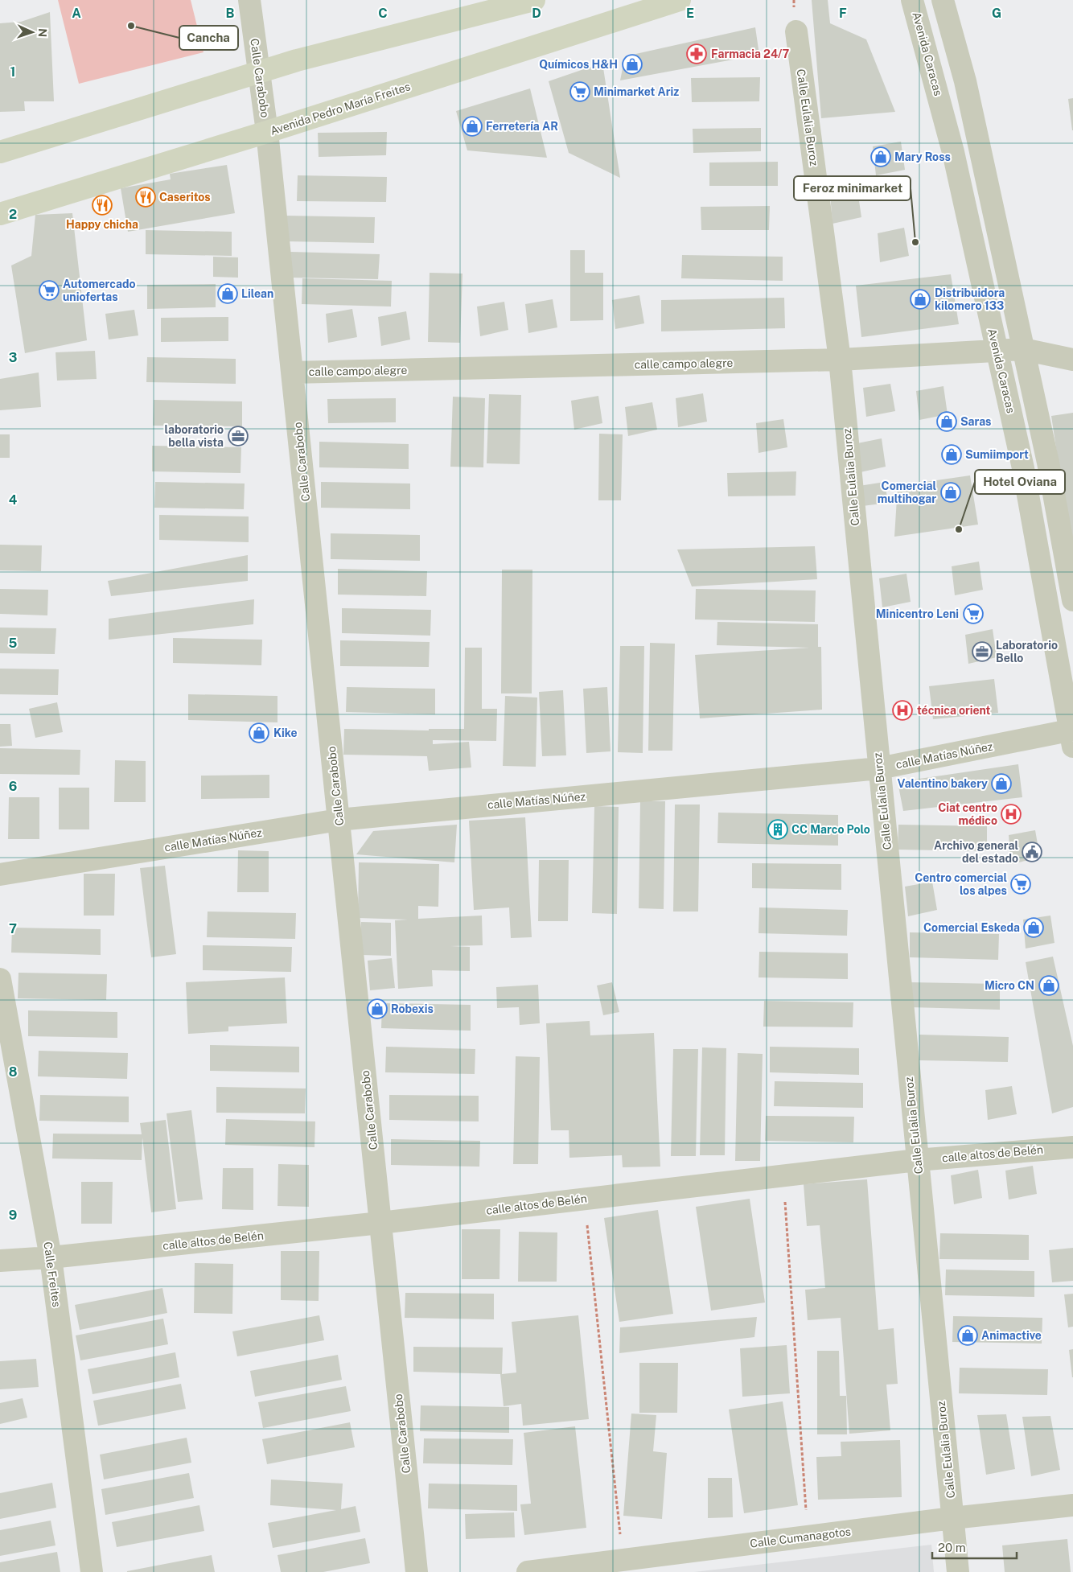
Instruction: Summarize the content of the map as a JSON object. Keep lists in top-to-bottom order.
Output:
{
  "streets": {
    "street": [
      "Avenida Caracas",
      "Calle Carabobo",
      "Avenida Pedro María Freites",
      "Calle Eulalia Buroz",
      "calle campo alegre",
      "calle Matías Núñez",
      "calle altos de Belén",
      "Calle Freites",
      "Calle Cumanagotos"
    ]
  },
  "crossings": [
    ["Avenida Caracas", "calle campo alegre"],
    ["Avenida Caracas", "calle Matías Núñez"],
    ["Calle Carabobo", "Avenida Pedro María Freites"],
    ["Calle Carabobo", "calle campo alegre"],
    ["Calle Carabobo", "calle Matías Núñez"],
    ["Calle Carabobo", "calle altos de Belén"],
    ["Calle Eulalia Buroz", "calle campo alegre"],
    ["Calle Eulalia Buroz", "calle Matías Núñez"],
    ["Calle Eulalia Buroz", "calle altos de Belén"],
    ["Calle Eulalia Buroz", "Calle Cumanagotos"],
    ["calle altos de Belén", "Calle Freites"]
  ],
  "places": {
    "other": ["Cancha", "Feroz minimarket", "Hotel Oviana"],
    "pharmacy": ["Farmacia 24/7"],
    "shop": [
      "Químicos H&H",
      "Ferretería AR",
      "Mary Ross",
      "Lilean",
      "Distribuidora kilomero 133",
      "Saras",
      "Sumiimport",
      "Comercial multihogar",
      "Kike",
      "Valentino bakery",
      "Comercial Eskeda",
      "Micro CN",
      "Robexis",
      "Animactive"
    ],
    "supermarket": [
      "Minimarket Ariz",
      "Automercado uniofertas",
      "Minicentro Leni",
      "Centro comercial los alpes"
    ],
    "restaurant": ["Caseritos", "Happy chicha"],
    "office": ["laboratorio bella vista", "Laboratorio Bello"],
    "hospital": ["técnica orient", "Ciat centro médico"],
    "building": ["CC Marco Polo"],
    "public building": ["Archivo general del estado"]
  },
  "scale_bar": "20 m",
  "north": "right",
  "grid": {
    "columns": [
      "A",
      "B",
      "C",
      "D",
      "E",
      "F",
      "G"
    ],
    "rows": [
      "1",
      "2",
      "3",
      "4",
      "5",
      "6",
      "7",
      "8",
      "9"
    ]
  }
}
